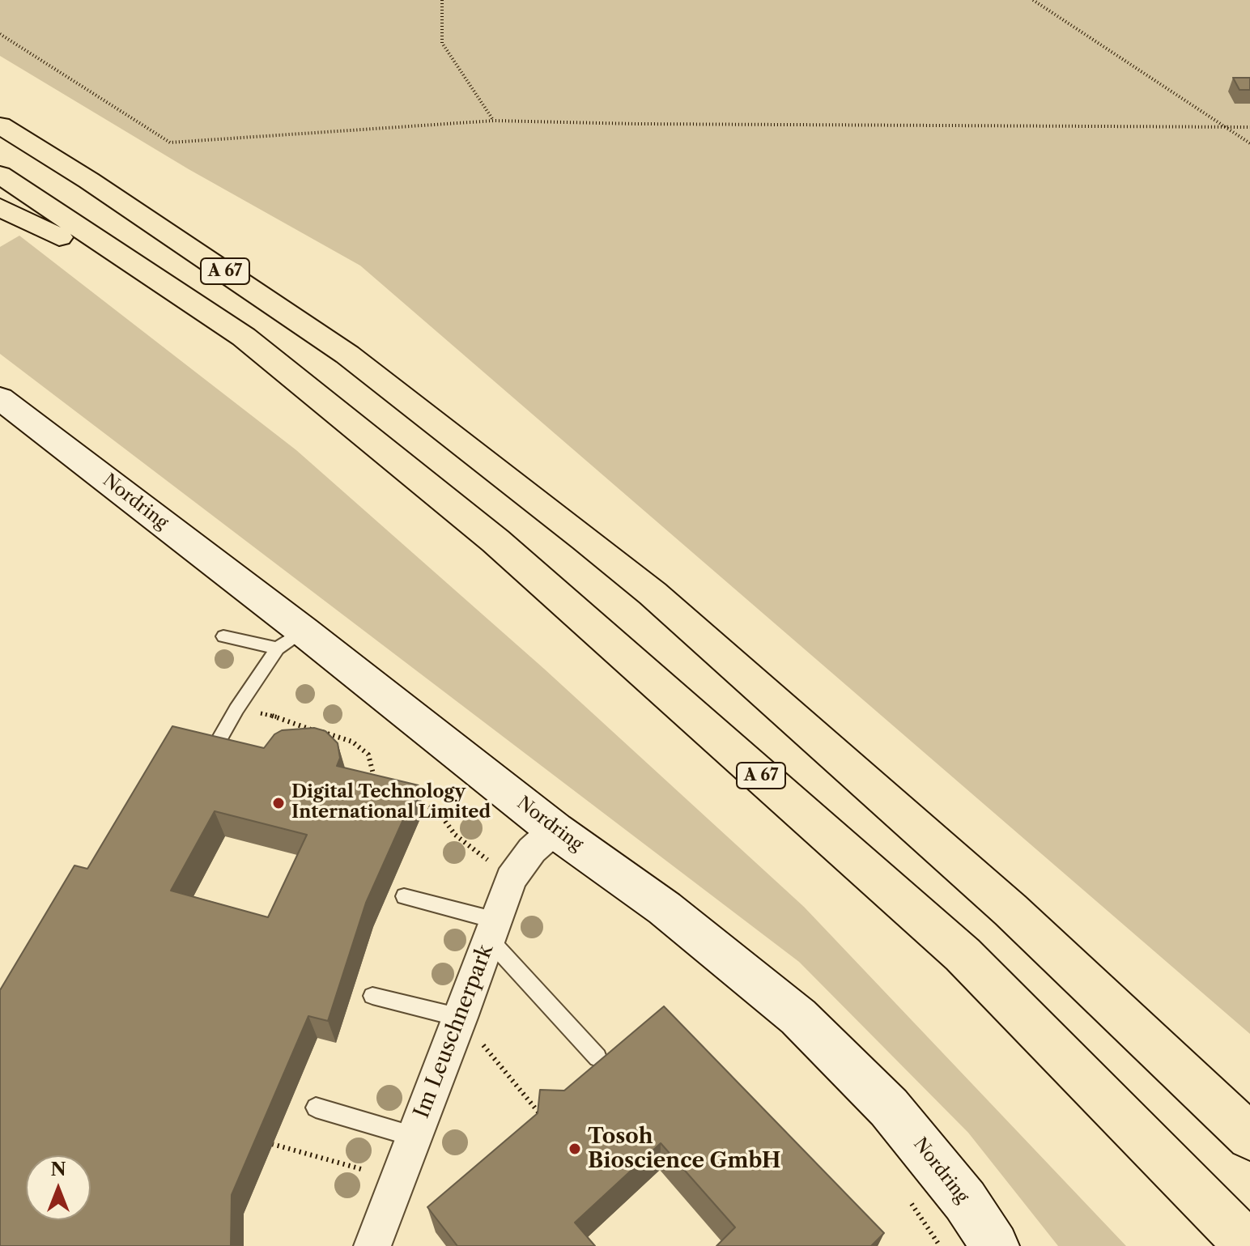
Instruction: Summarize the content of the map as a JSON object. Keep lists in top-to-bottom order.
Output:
{
  "streets": {
    "highway": ["A 67"],
    "main road": ["Nordring"],
    "street": ["Im Leuschnerpark"]
  },
  "crossings": [
    ["Nordring", "Im Leuschnerpark"]
  ],
  "places": ["Digital Technology International Limited", "Tosoh Bioscience GmbH"],
  "north": "top"
}
